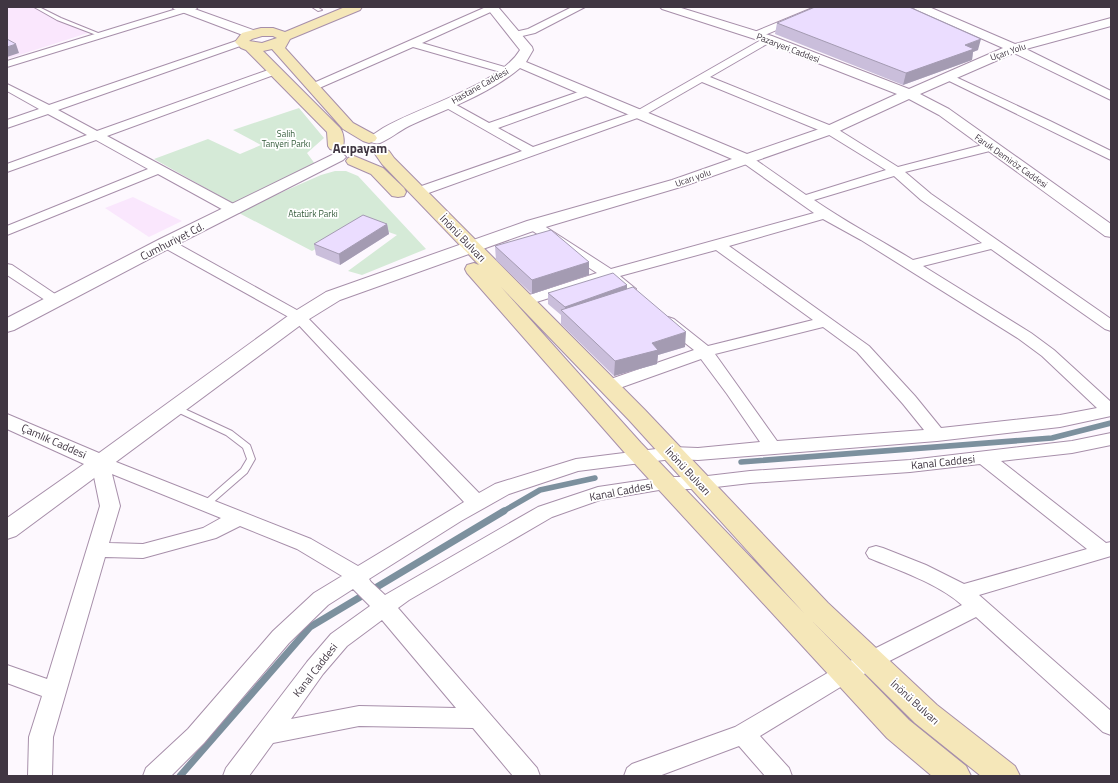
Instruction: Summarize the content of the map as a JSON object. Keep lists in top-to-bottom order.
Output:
{
  "streets": {
    "main road": ["İnönü Bulvarı"],
    "street": [
      "Pazaryeri Caddesi",
      "Uçarı Yolu",
      "Hastane Caddesi",
      "Faruk Demiröz Caddesi",
      "Ucarı yolu",
      "Cumhuriyet Cd.",
      "Çamlık Caddesi",
      "Kanal Caddesi"
    ]
  },
  "crossings": [
    ["Pazaryeri Caddesi", "Uçarı Yolu"],
    ["Pazaryeri Caddesi", "Faruk Demiröz Caddesi"],
    ["Pazaryeri Caddesi", "Ucarı yolu"],
    ["Uçarı Yolu", "Faruk Demiröz Caddesi"],
    ["Uçarı Yolu", "Ucarı yolu"],
    ["Hastane Caddesi", "İnönü Bulvarı"],
    ["Faruk Demiröz Caddesi", "Ucarı yolu"],
    ["Ucarı yolu", "İnönü Bulvarı"],
    ["Ucarı yolu", "Çamlık Caddesi"],
    ["İnönü Bulvarı", "Cumhuriyet Cd."],
    ["İnönü Bulvarı", "Kanal Caddesi"]
  ],
  "districts": ["Acıpayam"],
  "parks": ["Salih Tanyeri Parkı", "Atatürk Parki"]
}
